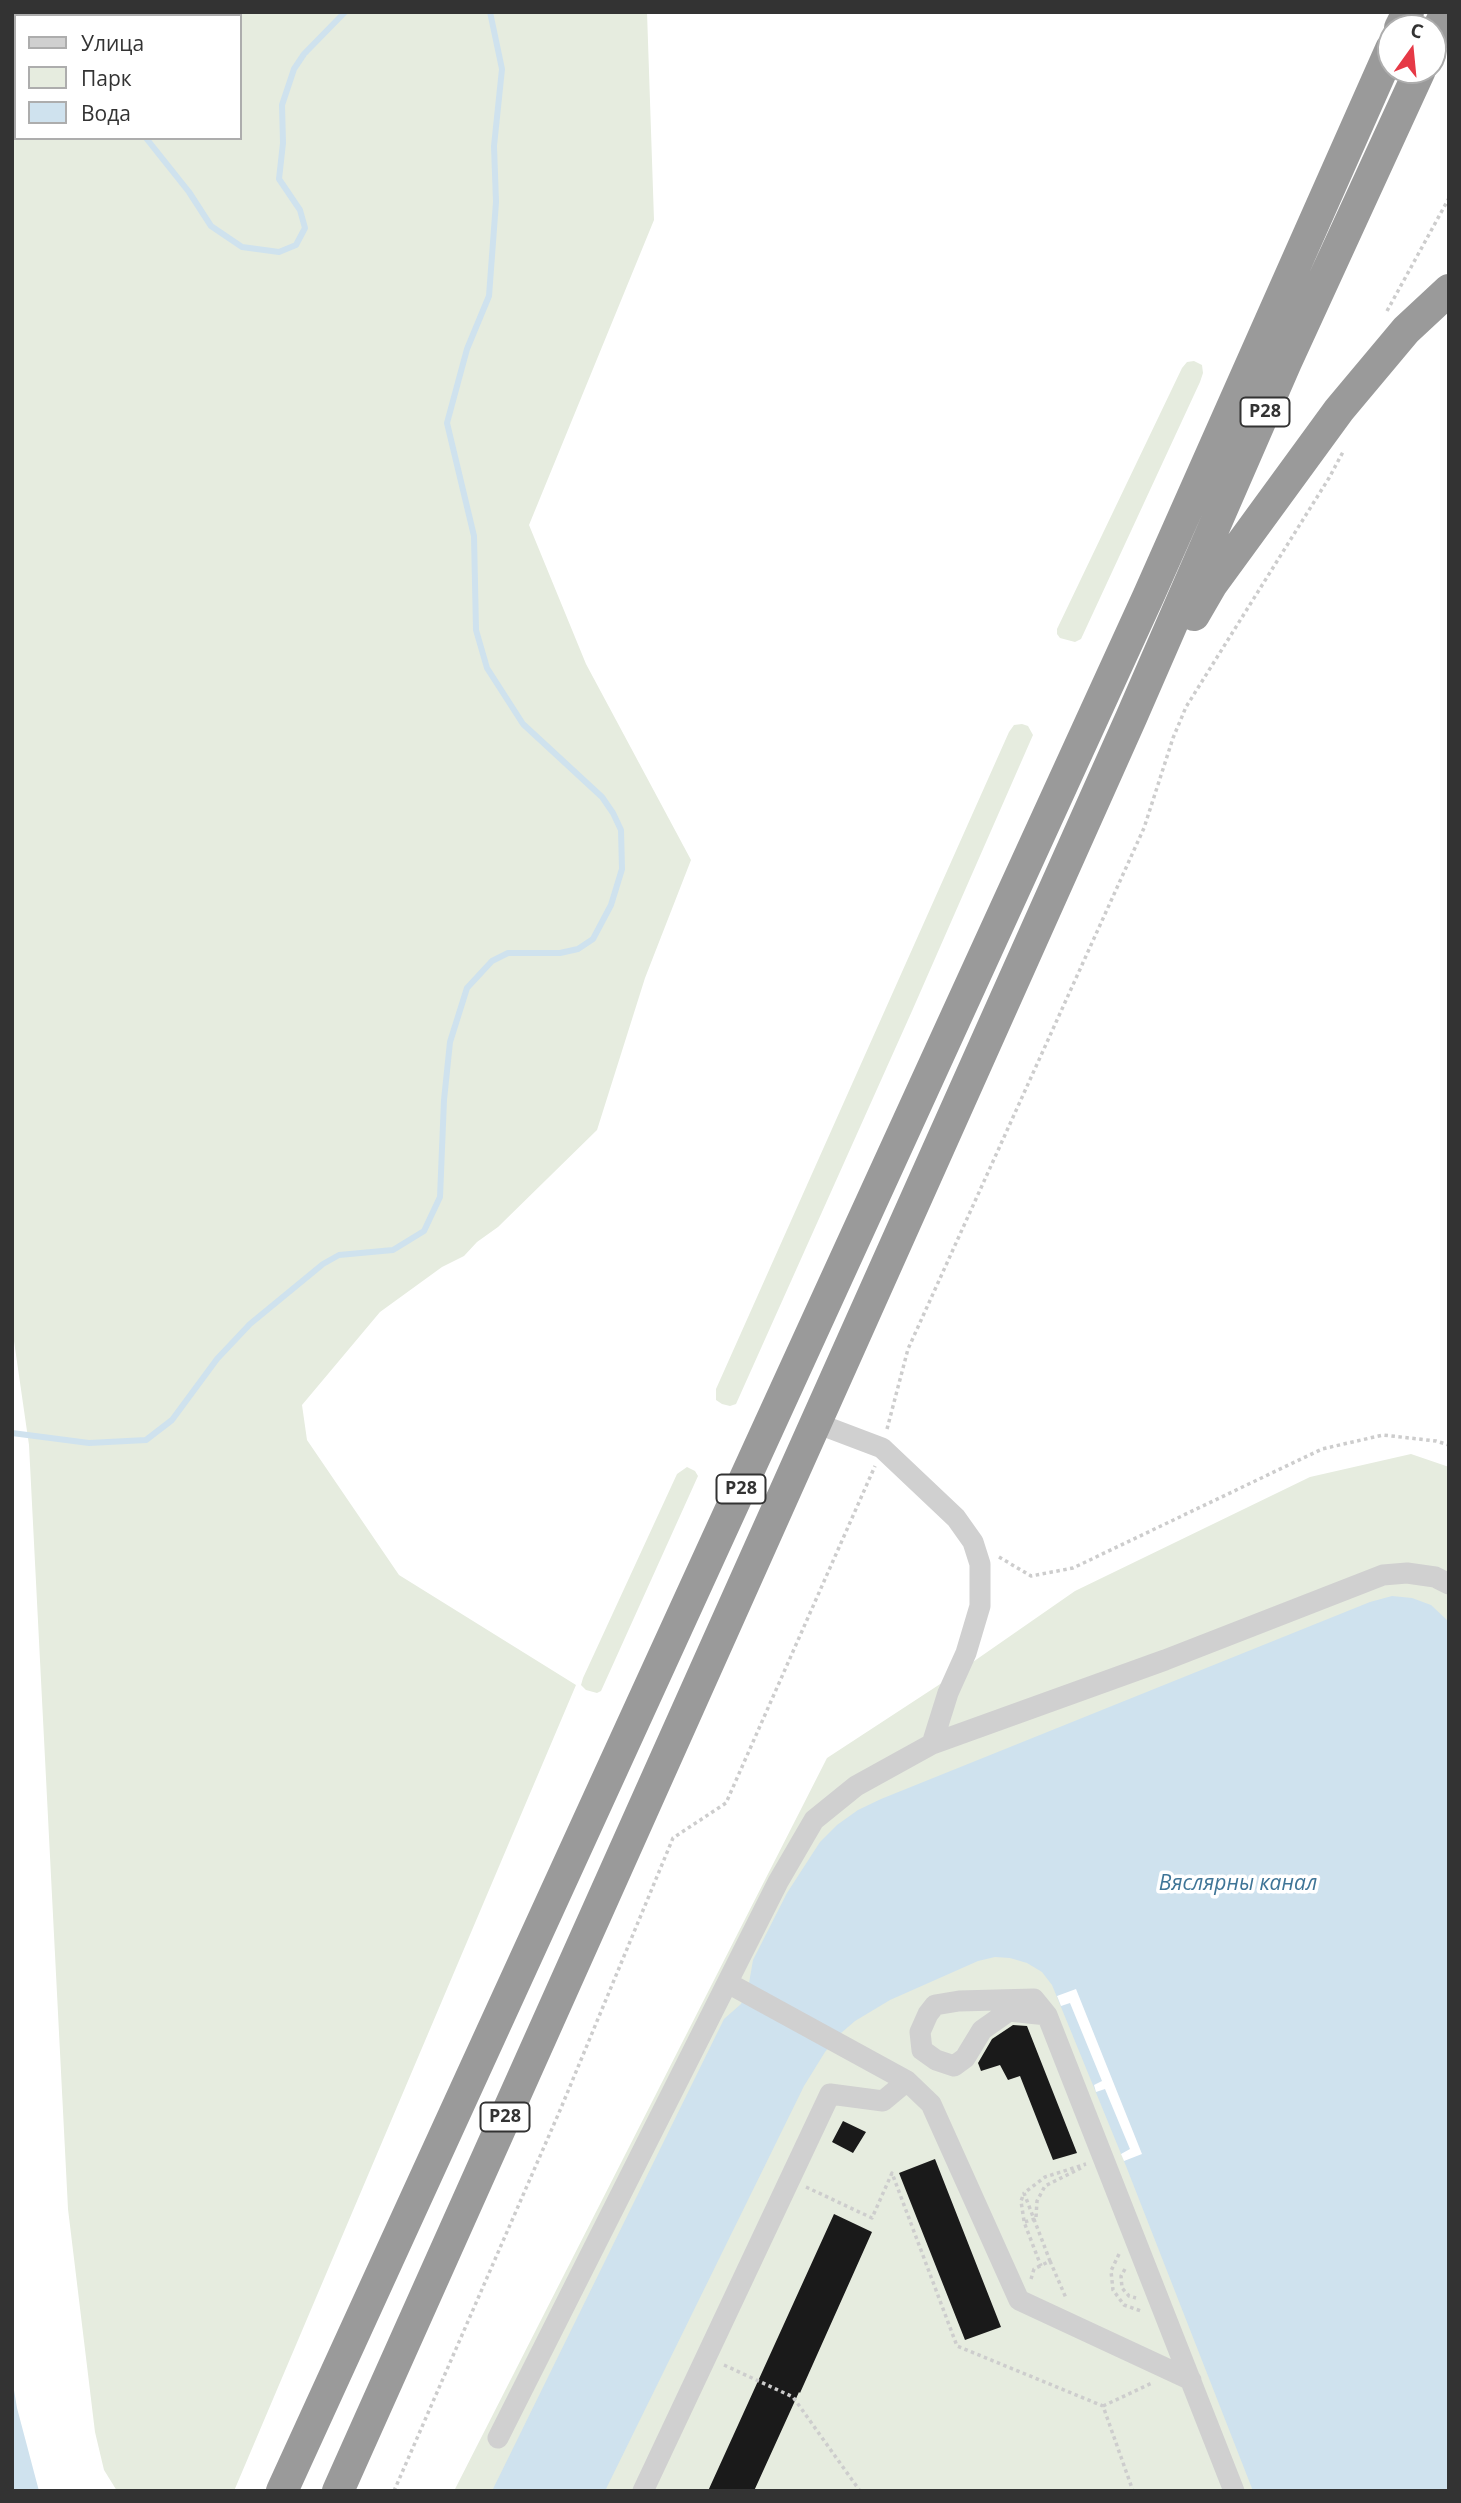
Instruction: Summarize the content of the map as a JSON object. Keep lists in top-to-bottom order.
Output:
{
  "streets": {
    "highway": ["Р28"]
  },
  "water": ["Вяслярны канал"],
  "legend": ["Улица", "Парк", "Вода"],
  "north": "top"
}
